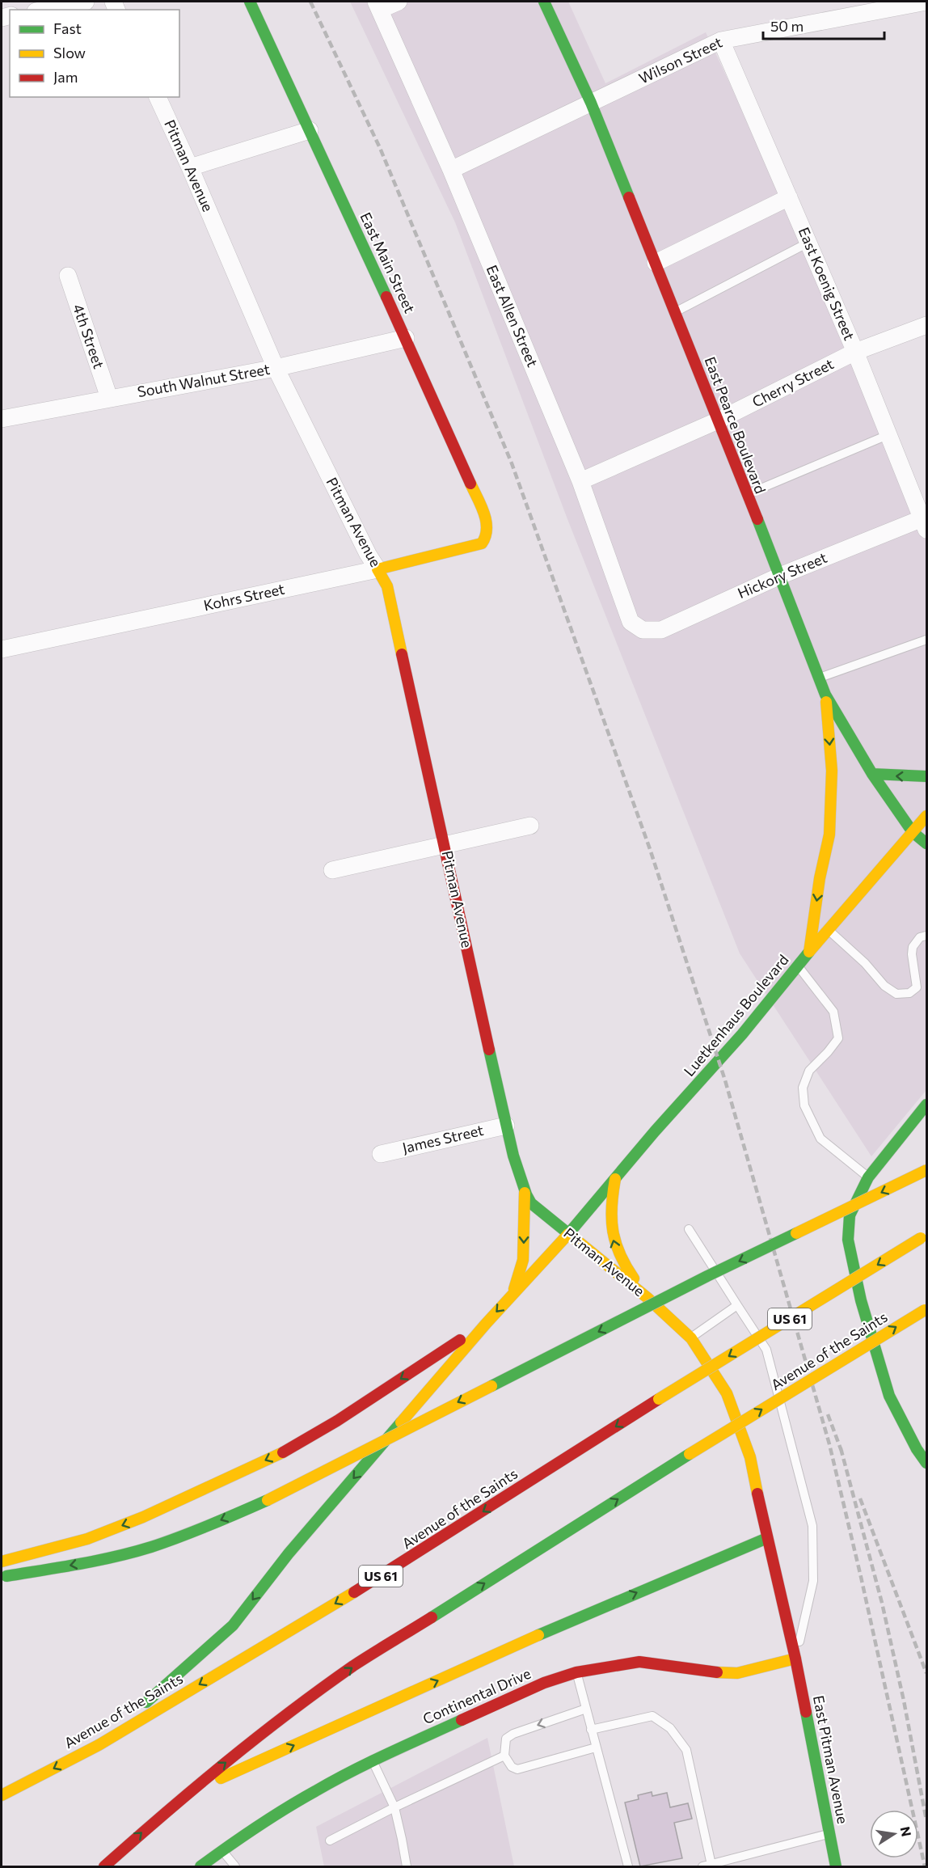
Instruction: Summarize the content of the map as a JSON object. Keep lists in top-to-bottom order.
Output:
{
  "streets": {
    "main road": [
      "Pitman Avenue",
      "East Main Street",
      "East Pearce Boulevard",
      "Kohrs Street",
      "Luetkenhaus Boulevard",
      "US 61",
      "Avenue of the Saints",
      "Continental Drive",
      "East Pitman Avenue"
    ],
    "street": [
      "Wilson Street",
      "East Koenig Street",
      "East Allen Street",
      "4th Street",
      "South Walnut Street",
      "Cherry Street",
      "Hickory Street",
      "James Street"
    ]
  },
  "crossings": [
    ["Wilson Street", "East Koenig Street"],
    ["Wilson Street", "East Allen Street"],
    ["Wilson Street", "East Pearce Boulevard"],
    ["Pitman Avenue", "South Walnut Street"],
    ["Pitman Avenue", "Kohrs Street"],
    ["Pitman Avenue", "Luetkenhaus Boulevard"],
    ["Pitman Avenue", "James Street"],
    ["Pitman Avenue", "Continental Drive"],
    ["Pitman Avenue", "East Pitman Avenue"],
    ["East Main Street", "South Walnut Street"],
    ["East Main Street", "Kohrs Street"],
    ["East Koenig Street", "Cherry Street"],
    ["East Koenig Street", "Hickory Street"],
    ["East Allen Street", "Cherry Street"],
    ["East Allen Street", "Hickory Street"],
    ["4th Street", "South Walnut Street"],
    ["Cherry Street", "East Pearce Boulevard"],
    ["East Pearce Boulevard", "Hickory Street"],
    ["East Pearce Boulevard", "Luetkenhaus Boulevard"],
    ["Continental Drive", "East Pitman Avenue"]
  ],
  "legend": ["Fast", "Slow", "Jam"],
  "scale_bar": "50 m",
  "north": "right"
}
